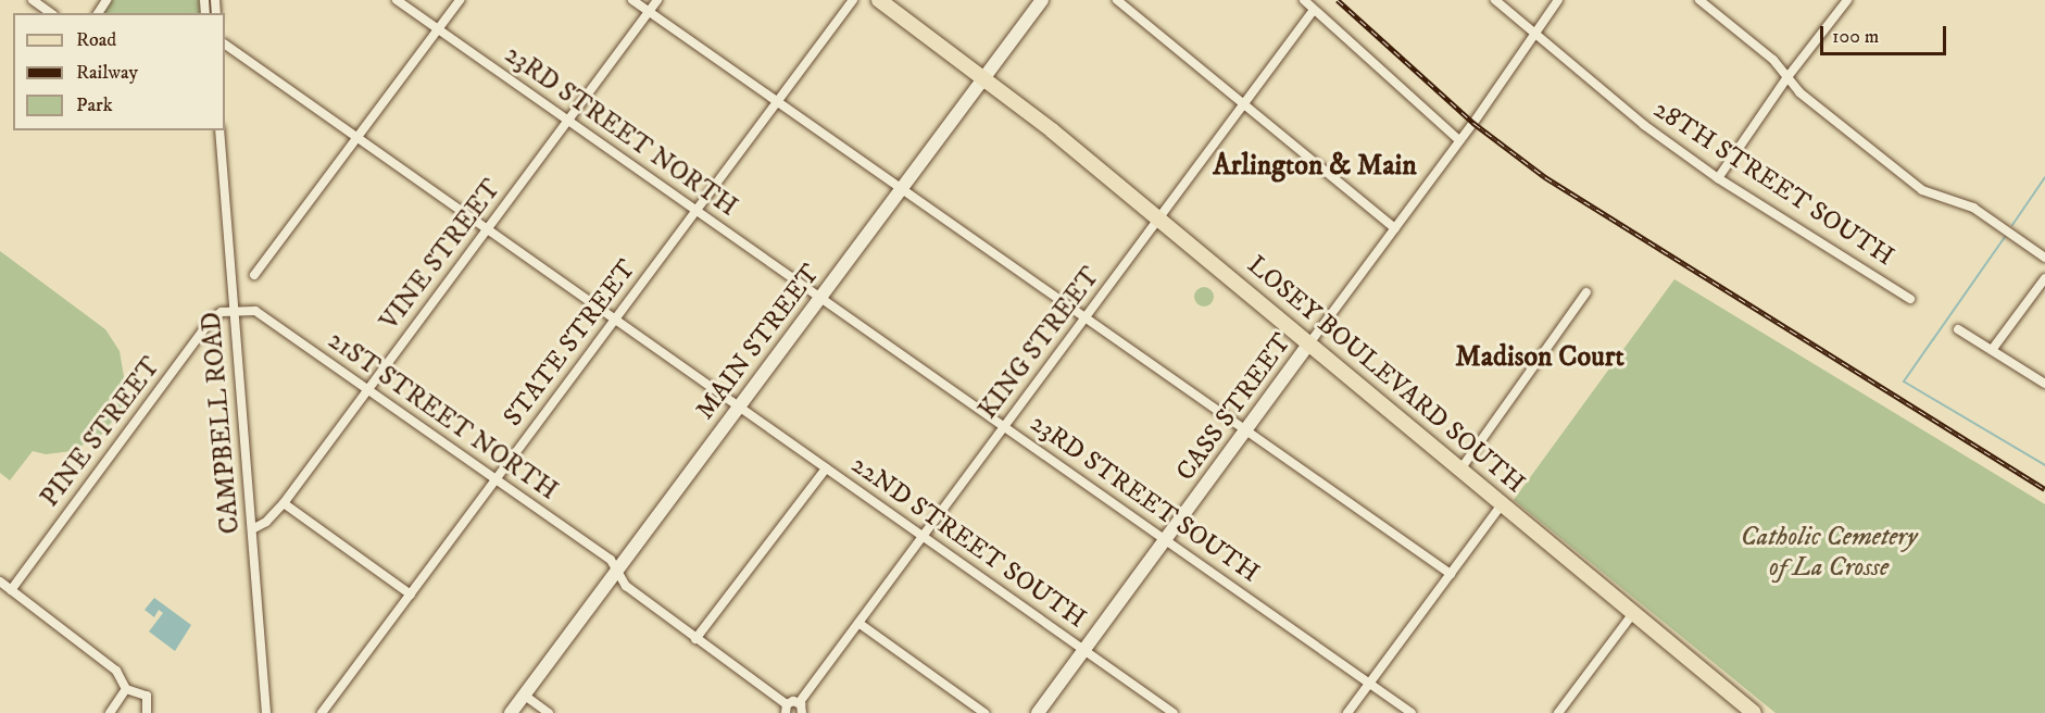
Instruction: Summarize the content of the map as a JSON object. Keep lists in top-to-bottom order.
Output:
{
  "streets": {
    "main road": ["LOSEY BOULEVARD SOUTH"],
    "street": [
      "23RD STREET NORTH",
      "28TH STREET SOUTH",
      "VINE STREET",
      "MAIN STREET",
      "STATE STREET",
      "KING STREET",
      "CASS STREET",
      "21ST STREET NORTH",
      "CAMPBELL ROAD",
      "PINE STREET",
      "23RD STREET SOUTH",
      "22ND STREET SOUTH"
    ]
  },
  "crossings": [
    ["23RD STREET NORTH", "VINE STREET"],
    ["23RD STREET NORTH", "MAIN STREET"],
    ["23RD STREET NORTH", "STATE STREET"],
    ["23RD STREET NORTH", "23RD STREET SOUTH"],
    ["28TH STREET SOUTH", "CASS STREET"],
    ["VINE STREET", "21ST STREET NORTH"],
    ["VINE STREET", "CAMPBELL ROAD"],
    ["VINE STREET", "22ND STREET SOUTH"],
    ["MAIN STREET", "LOSEY BOULEVARD SOUTH"],
    ["MAIN STREET", "21ST STREET NORTH"],
    ["MAIN STREET", "23RD STREET SOUTH"],
    ["MAIN STREET", "22ND STREET SOUTH"],
    ["STATE STREET", "21ST STREET NORTH"],
    ["STATE STREET", "22ND STREET SOUTH"],
    ["KING STREET", "LOSEY BOULEVARD SOUTH"],
    ["KING STREET", "23RD STREET SOUTH"],
    ["KING STREET", "22ND STREET SOUTH"],
    ["LOSEY BOULEVARD SOUTH", "CASS STREET"],
    ["CASS STREET", "23RD STREET SOUTH"],
    ["CASS STREET", "22ND STREET SOUTH"],
    ["21ST STREET NORTH", "CAMPBELL ROAD"],
    ["21ST STREET NORTH", "PINE STREET"],
    ["CAMPBELL ROAD", "PINE STREET"]
  ],
  "districts": ["Arlington & Main", "Madison Court"],
  "parks": ["Catholic Cemetery of La Crosse"],
  "legend": ["Road", "Railway", "Park"],
  "scale_bar": "100 m"
}
